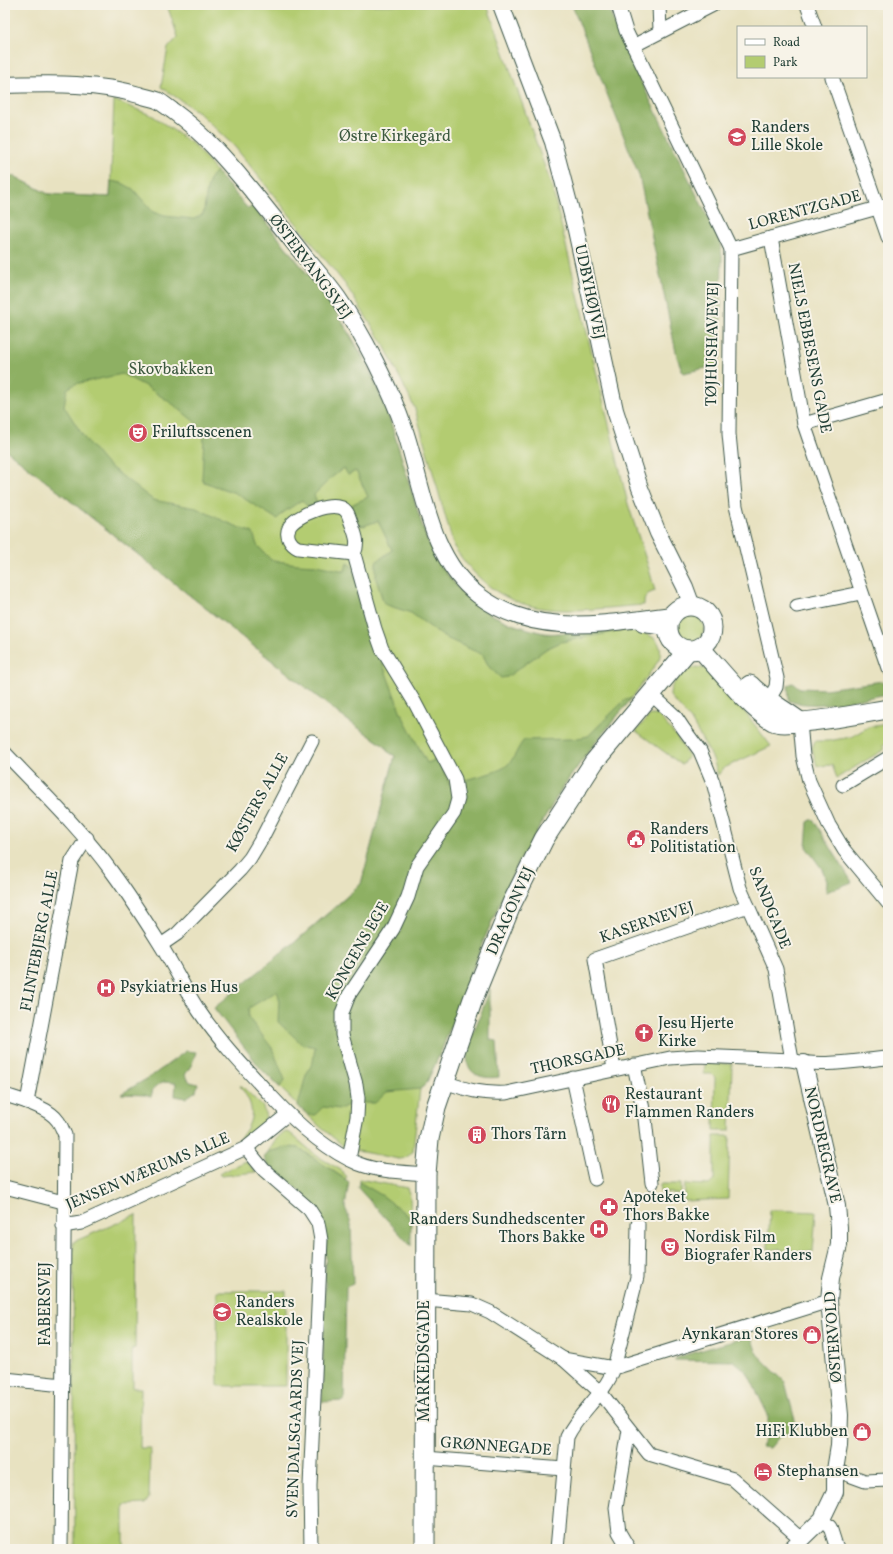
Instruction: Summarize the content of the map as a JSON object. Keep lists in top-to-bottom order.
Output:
{
  "streets": {
    "main road": ["DRAGONVEJ", "MARKEDSGADE"],
    "street": [
      "LORENTZGADE",
      "ØSTERVANGSVEJ",
      "UDBYHØJVEJ",
      "TØJHUSHAVEVEJ",
      "NIELS EBBESENS GADE",
      "KØSTERS ALLE",
      "SANDGADE",
      "KASERNEVEJ",
      "FLINTEBJERG ALLE",
      "KONGENS EGE",
      "THORSGADE",
      "NORDREGRAVE",
      "JENSEN WÆRUMS ALLE",
      "FABERSVEJ",
      "ØSTERVOLD",
      "SVEN DALSGAARDS VEJ",
      "GRØNNEGADE"
    ]
  },
  "crossings": [
    ["LORENTZGADE", "TØJHUSHAVEVEJ"],
    ["LORENTZGADE", "NIELS EBBESENS GADE"],
    ["ØSTERVANGSVEJ", "UDBYHØJVEJ"],
    ["ØSTERVANGSVEJ", "DRAGONVEJ"],
    ["UDBYHØJVEJ", "DRAGONVEJ"],
    ["SANDGADE", "DRAGONVEJ"],
    ["SANDGADE", "KASERNEVEJ"],
    ["SANDGADE", "THORSGADE"],
    ["SANDGADE", "NORDREGRAVE"],
    ["DRAGONVEJ", "THORSGADE"],
    ["DRAGONVEJ", "MARKEDSGADE"],
    ["KASERNEVEJ", "THORSGADE"],
    ["FLINTEBJERG ALLE", "FABERSVEJ"],
    ["THORSGADE", "NORDREGRAVE"],
    ["NORDREGRAVE", "ØSTERVOLD"],
    ["JENSEN WÆRUMS ALLE", "FABERSVEJ"],
    ["JENSEN WÆRUMS ALLE", "SVEN DALSGAARDS VEJ"],
    ["MARKEDSGADE", "GRØNNEGADE"]
  ],
  "parks": ["Østre Kirkegård", "Skovbakken"],
  "places": {
    "school or university": ["Randers Lille Skole", "Randers Realskole"],
    "theatre": ["Friluftsscenen", "Nordisk Film Biografer Randers"],
    "public building": ["Randers Politistation"],
    "hospital": ["Psykiatriens Hus", "Randers Sundhedscenter Thors Bakke"],
    "church": ["Jesu Hjerte Kirke"],
    "restaurant": ["Restaurant Flammen Randers"],
    "building": ["Thors Tårn"],
    "pharmacy": ["Apoteket Thors Bakke"],
    "shop": ["Aynkaran Stores", "HiFi Klubben"],
    "hotel": ["Stephansen"]
  },
  "legend": ["Road", "Park"]
}
